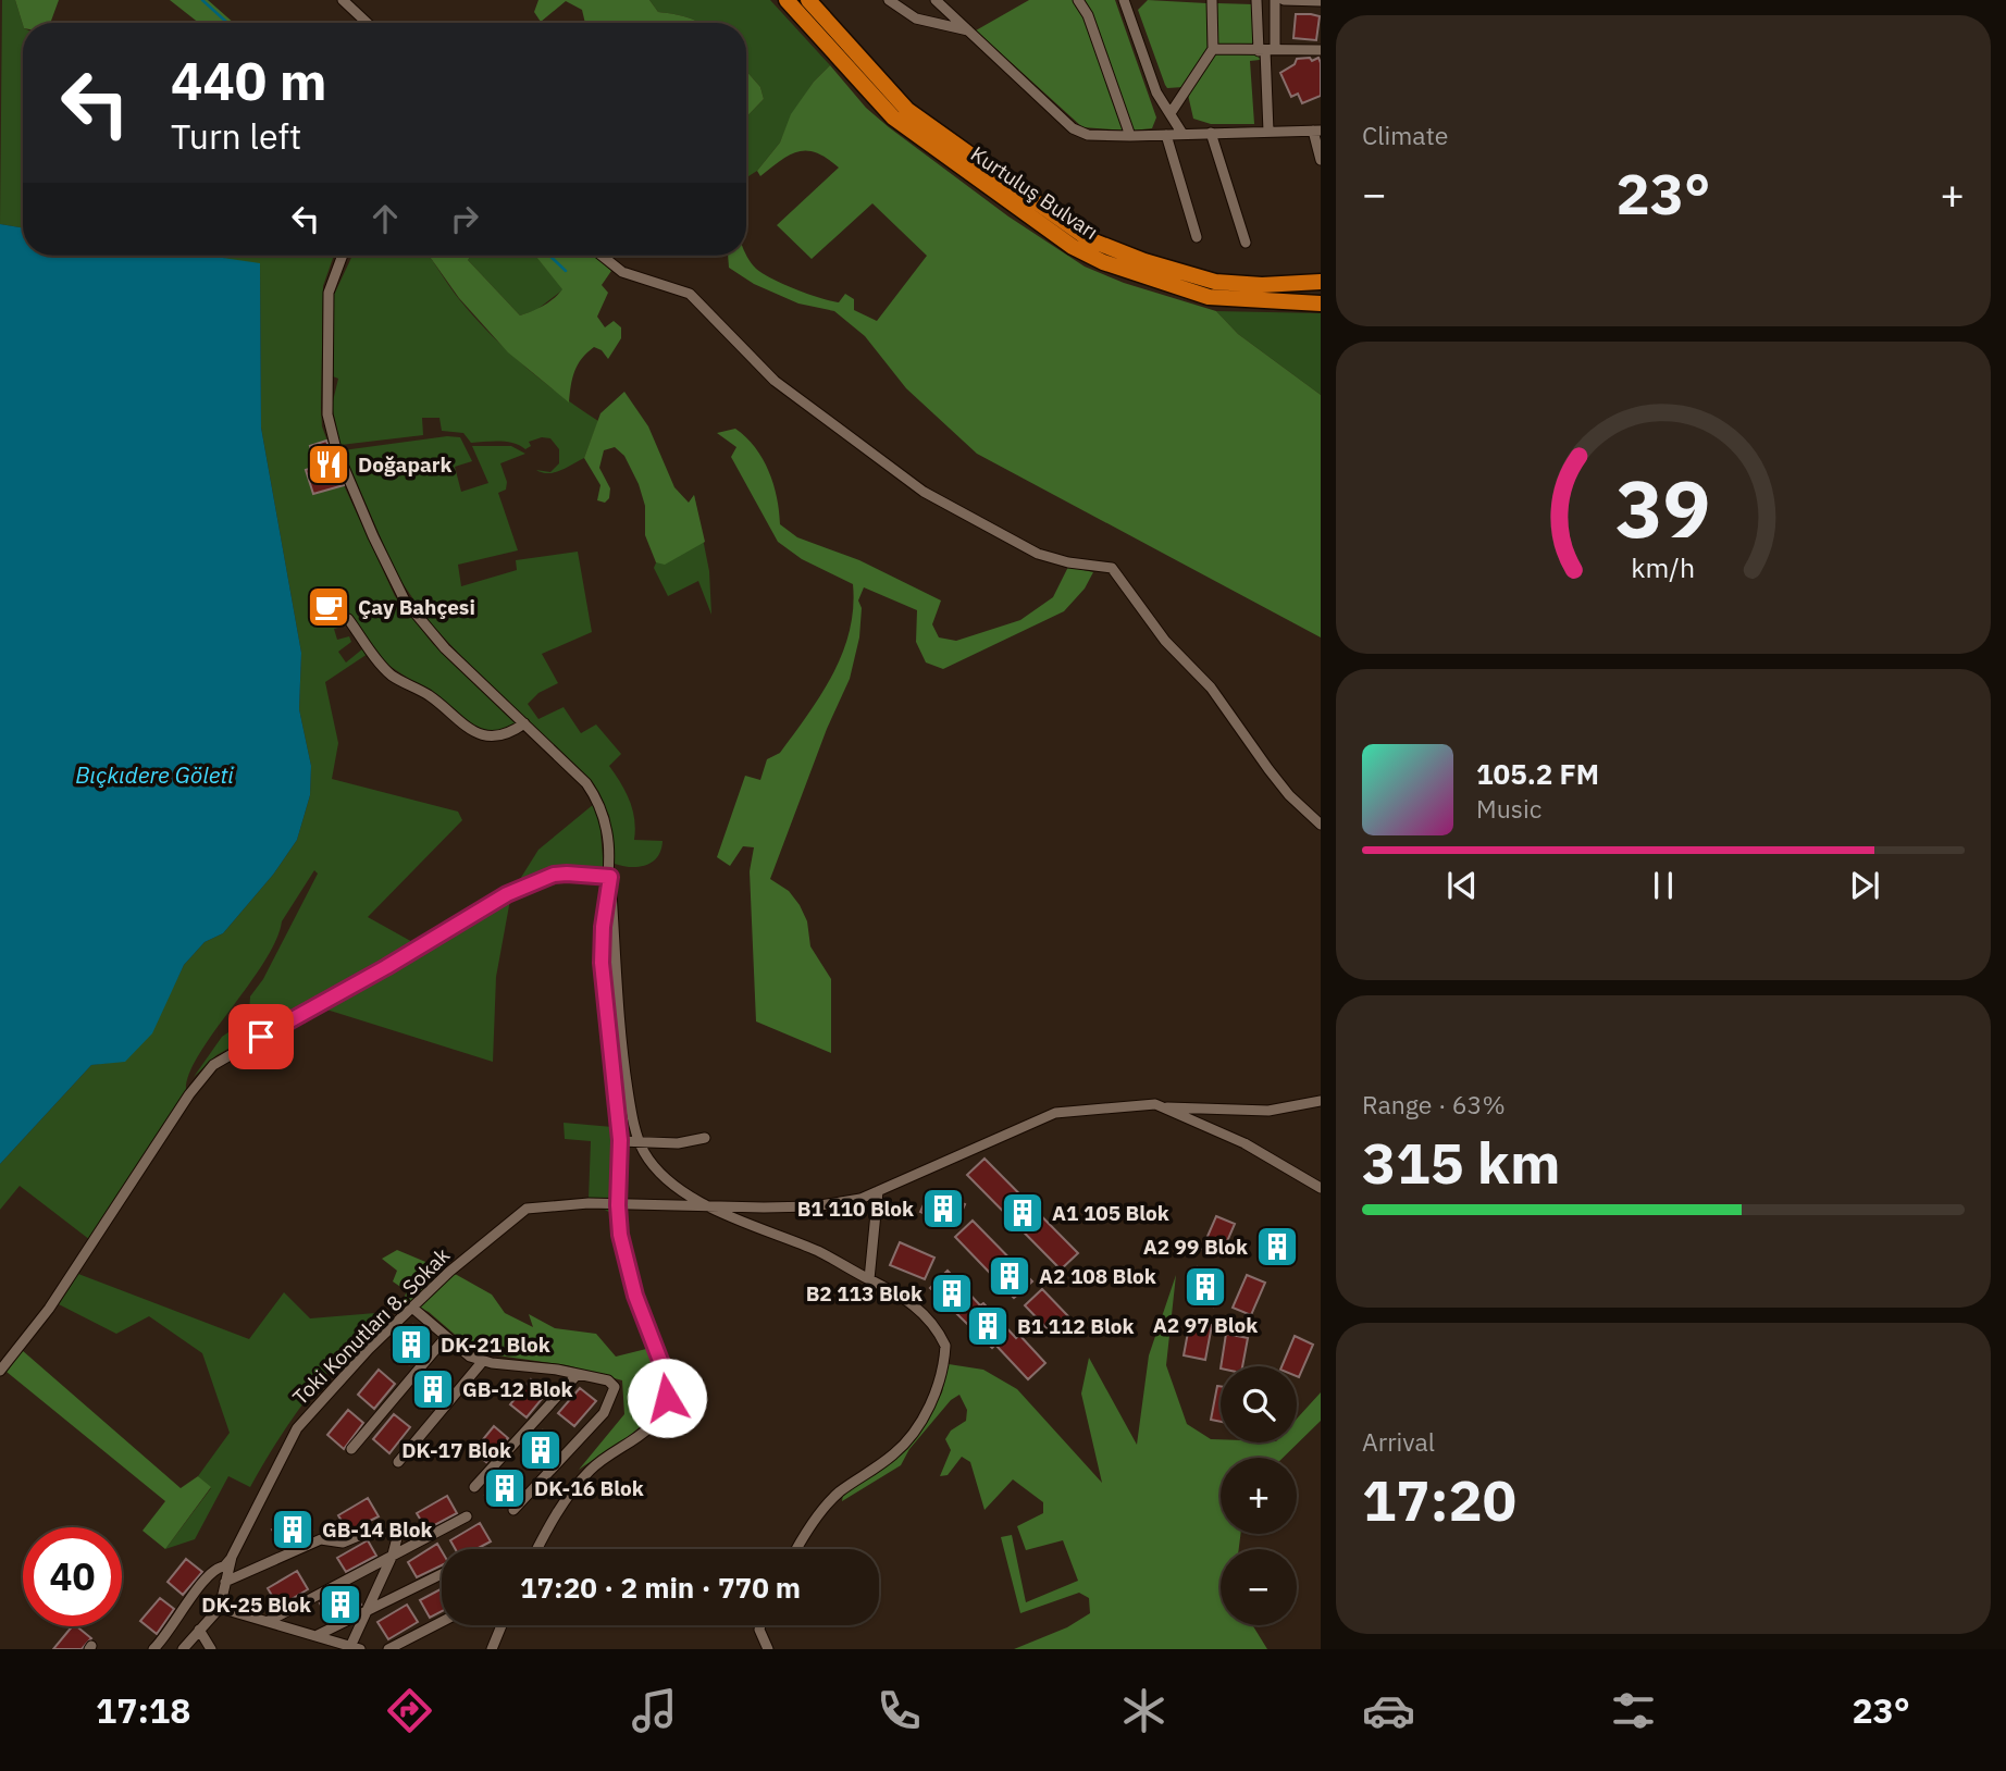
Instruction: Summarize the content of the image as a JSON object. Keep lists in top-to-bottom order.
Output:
{
  "streets": {
    "highway": ["Kurtuluş Bulvarı"],
    "street": ["Toki Konutları 8. Sokak"]
  },
  "water": ["Bıçkıdere Göleti"],
  "places": {
    "restaurant": ["Doğapark"],
    "cafe": ["Çay Bahçesi"],
    "building": [
      "B1 110 Blok",
      "A1 105 Blok",
      "A2 99 Blok",
      "A2 108 Blok",
      "A2 97 Blok",
      "B2 113 Blok",
      "B1 112 Blok",
      "DK-21 Blok",
      "GB-12 Blok",
      "DK-17 Blok",
      "DK-16 Blok",
      "GB-14 Blok",
      "DK-25 Blok"
    ]
  },
  "page": {
    "tile": [
      "Climate",
      ["Range · 63%", "315 km"],
      ["Arrival", "17:20"]
    ],
    "turn": ["440 m", "Turn left"],
    "heat": ["−", "23°", "+"],
    "song": ["105.2 FM", "Music"],
    "map_buttons": ["+", "−"],
    "limit": "40",
    "trip": "17:20 · 2 min · 770 m",
    "tabs": ["17:18", "23°"],
    "gauge": ["39", "km/h"]
  }
}
